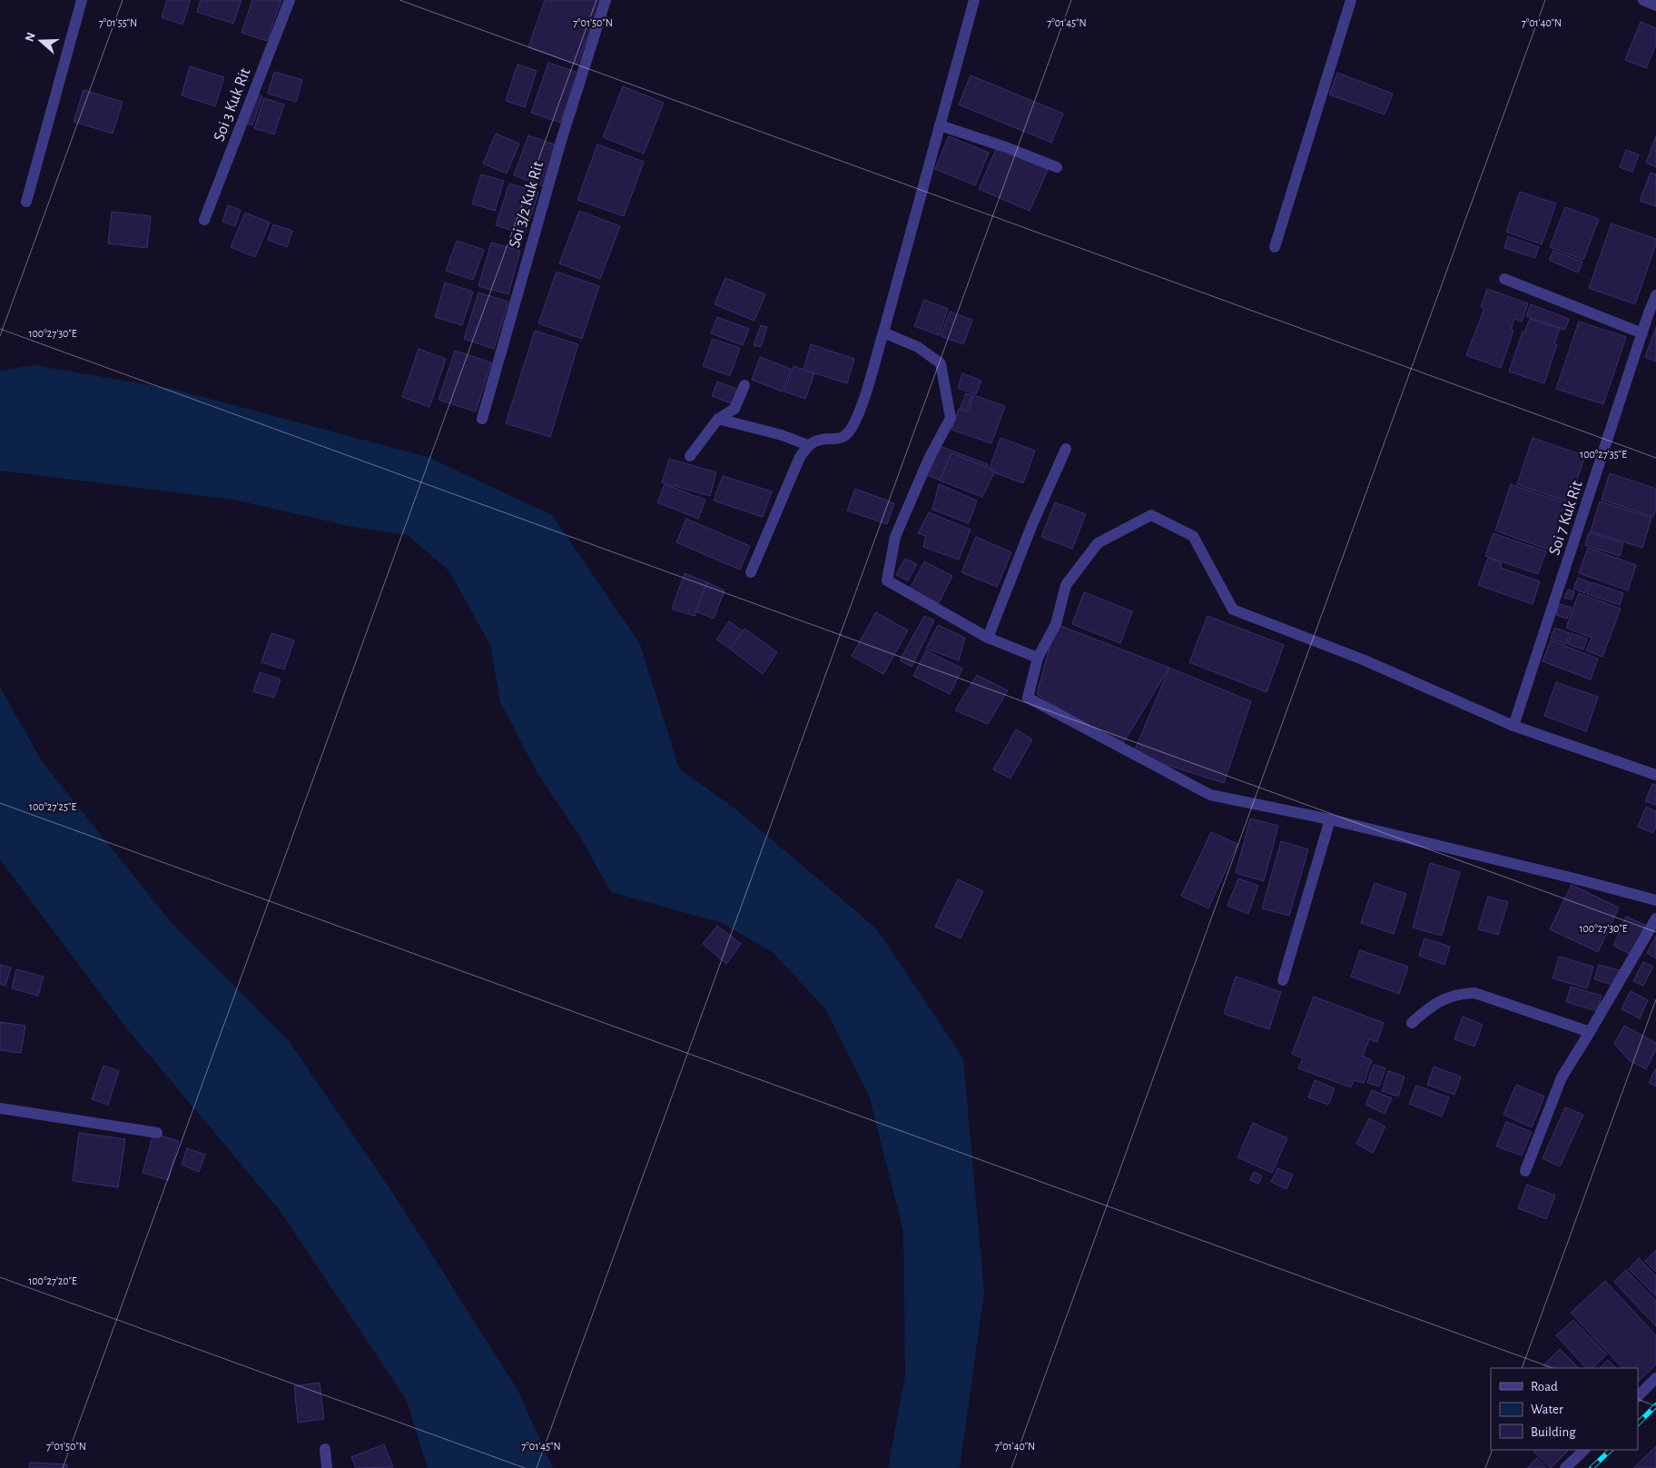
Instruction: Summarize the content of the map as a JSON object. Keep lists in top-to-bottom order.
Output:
{
  "streets": {
    "street": ["Soi 3 Kuk Rit", "Soi 3/2 Kuk Rit", "Soi 7 Kuk Rit"]
  },
  "legend": ["Road", "Water", "Building"],
  "north": "left",
  "coordinates": [
    "7°01'55\"N",
    "7°01'50\"N",
    "7°01'45\"N",
    "7°01'40\"N",
    "100°27'30\"E",
    "100°27'35\"E",
    "100°27'25\"E",
    "100°27'20\"E"
  ]
}
